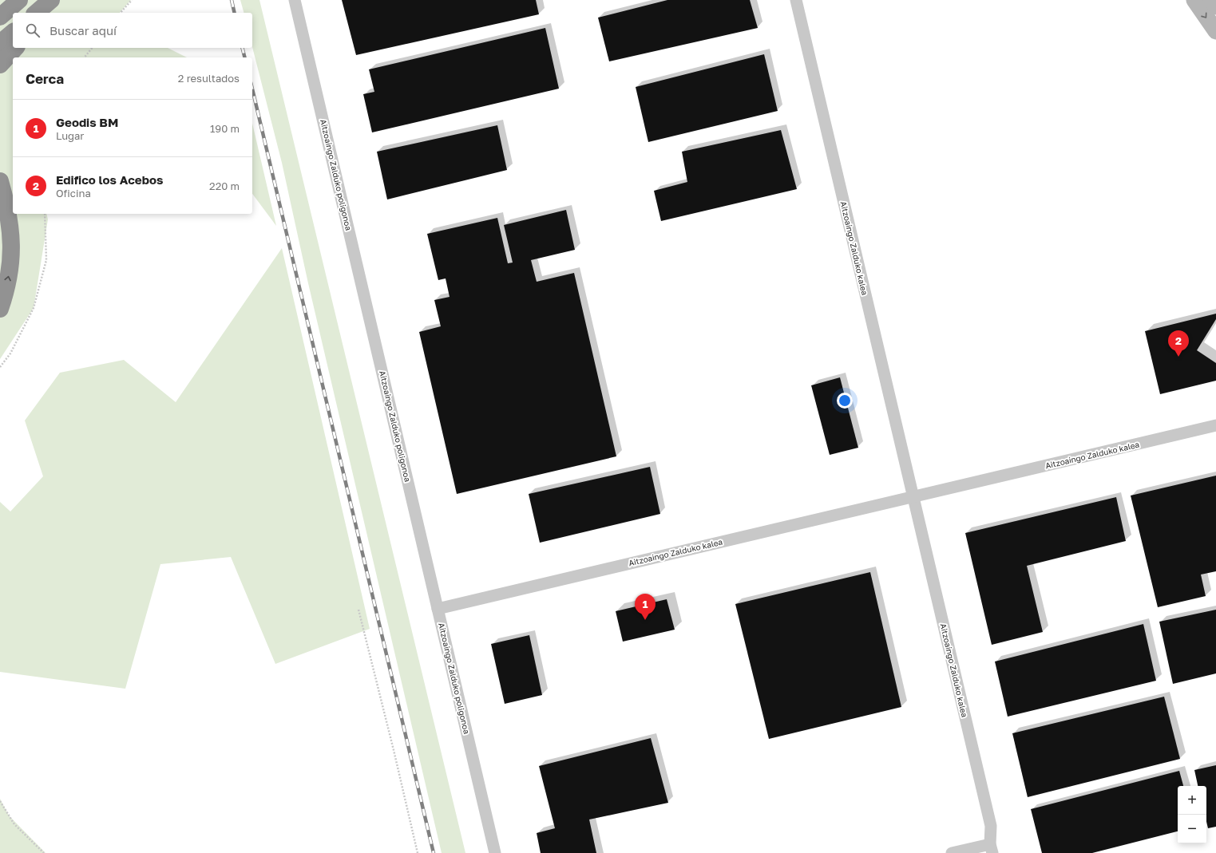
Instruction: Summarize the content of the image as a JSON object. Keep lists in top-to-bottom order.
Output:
{
  "streets": {
    "street": ["Aitzoaingo Zalduko poligonoa", "Aitzoaingo Zalduko kalea"]
  },
  "crossings": [
    ["Aitzoaingo Zalduko poligonoa", "Aitzoaingo Zalduko kalea"]
  ],
  "page": {
    "search": "Buscar aquí",
    "heading": ["Cerca", "2 resultados"],
    "list": [
      {
        "mark": "1",
        "name": "Geodis BM",
        "note": "Lugar",
        "value": "190 m"
      },
      {
        "mark": "2",
        "name": "Edifico los Acebos",
        "note": "Oficina",
        "value": "220 m"
      }
    ],
    "pins": ["2", "1"],
    "map_buttons": ["+", "−"]
  }
}
